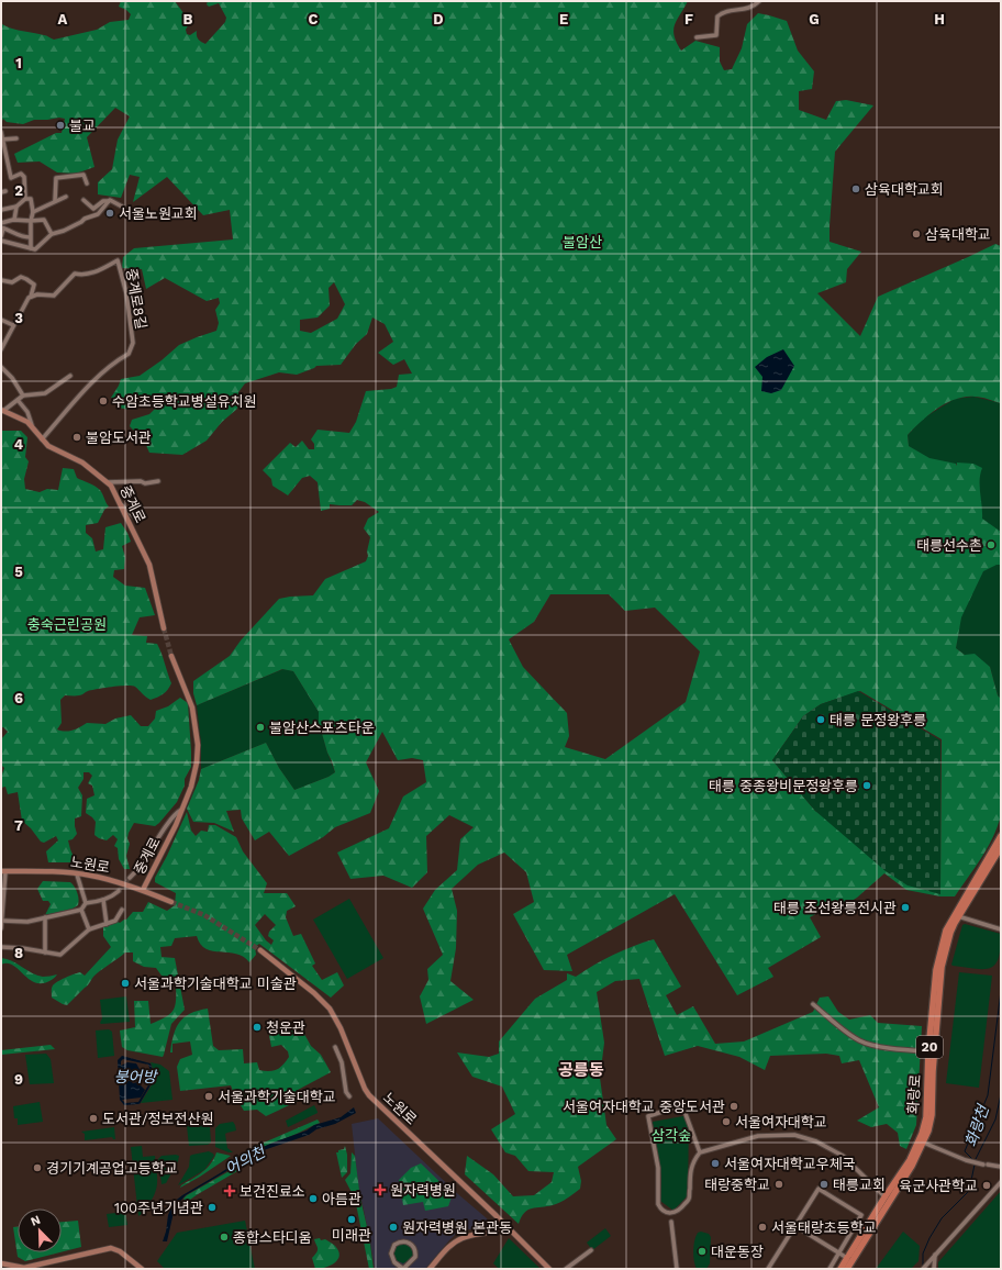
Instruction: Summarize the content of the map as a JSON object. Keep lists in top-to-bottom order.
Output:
{
  "streets": {
    "main road": ["20", "화랑로"],
    "street": ["중계로8길", "중계로", "노원로"]
  },
  "crossings": [
    ["중계로8길", "중계로"],
    ["중계로", "노원로"]
  ],
  "districts": ["공릉동"],
  "water": ["붕어방", "화랑천", "어의천"],
  "parks": ["불암산", "충숙근린공원", "삼각숲"],
  "places": {
    "other": [
      "불교",
      "삼육대학교회",
      "서울노원교회",
      "삼육대학교",
      "수암초등학교병설유치원",
      "불암도서관",
      "태릉선수촌",
      "태릉 문정왕후릉",
      "불암산스포츠타운",
      "태릉 중종왕비문정왕후릉",
      "태릉 조선왕릉전시관",
      "서울과학기술대학교 미술관",
      "청운관",
      "서울과학기술대학교",
      "서울여자대학교 중앙도서관",
      "도서관/정보전산원",
      "서울여자대학교",
      "서울여자대학교우체국",
      "경기기계공업고등학교",
      "태랑중학교",
      "태릉교회",
      "육군사관학교",
      "아름관",
      "100주년기념관",
      "미래관",
      "원자력병원 본관동",
      "서울태랑초등학교",
      "종합스타디움",
      "대운동장"
    ],
    "health": ["원자력병원", "보건진료소"]
  },
  "north": "top left",
  "grid": {
    "columns": [
      "A",
      "B",
      "C",
      "D",
      "E",
      "F",
      "G",
      "H"
    ],
    "rows": [
      "1",
      "2",
      "3",
      "4",
      "5",
      "6",
      "7",
      "8",
      "9"
    ]
  }
}
